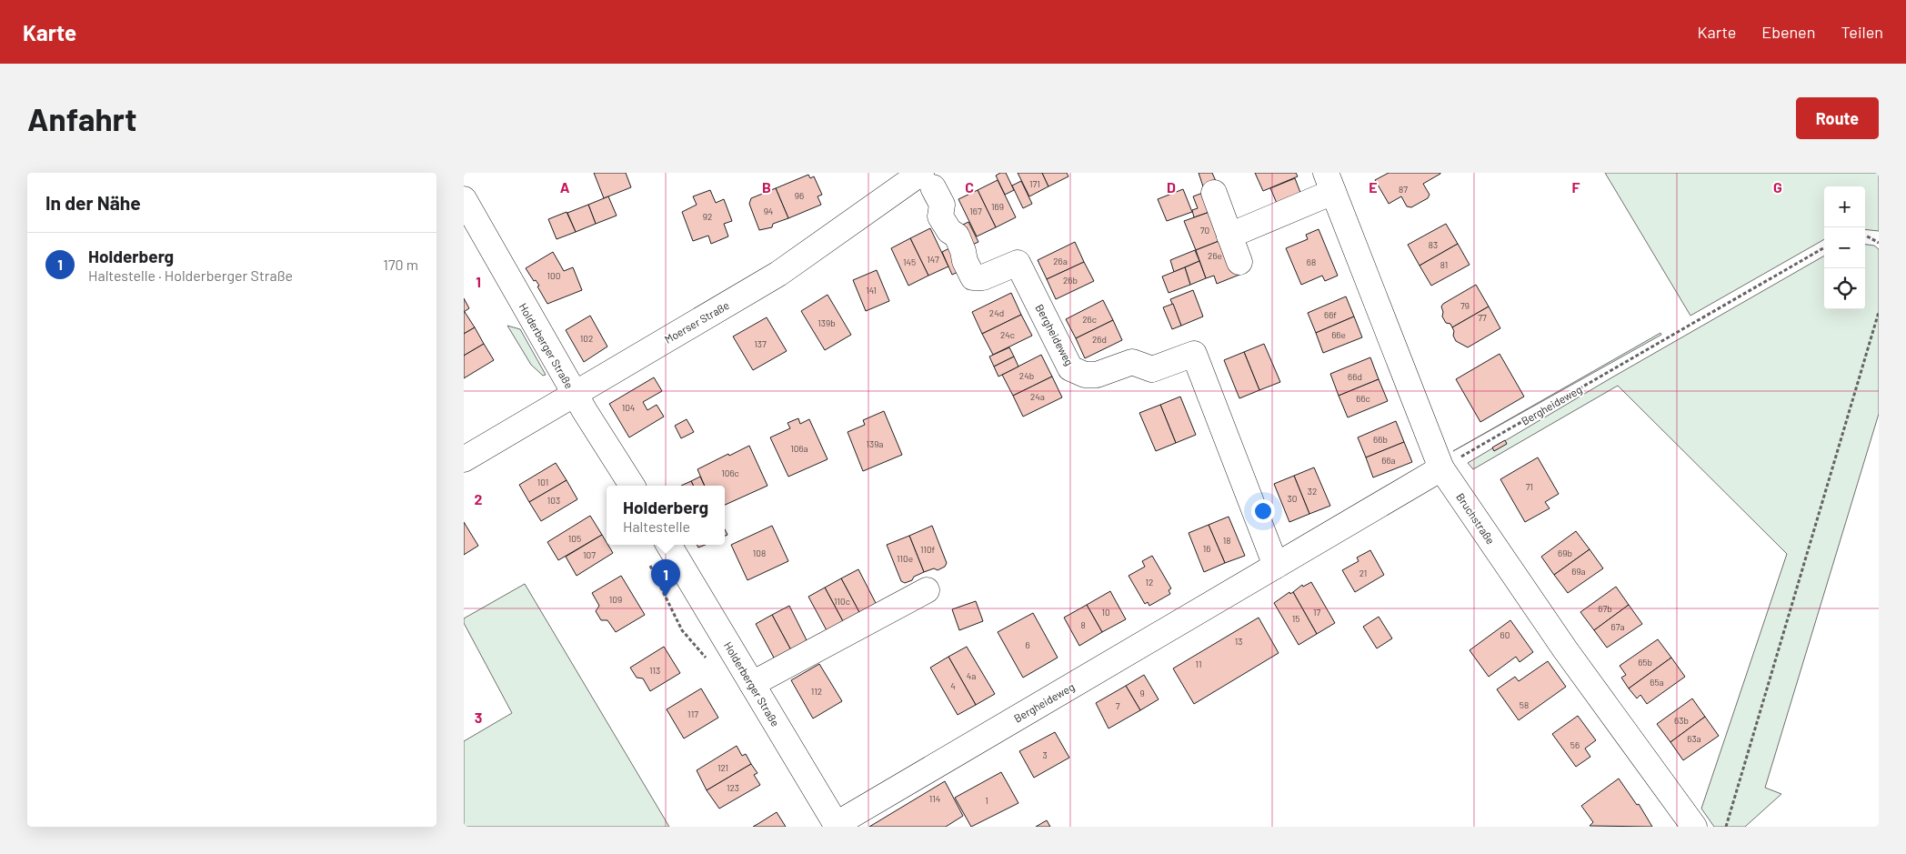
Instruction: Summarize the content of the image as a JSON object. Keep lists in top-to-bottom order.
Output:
{
  "streets": {
    "street": [
      "Moerser Straße",
      "Bergheideweg",
      "Holderberger Straße",
      "Bruchstraße"
    ]
  },
  "crossings": [
    ["Moerser Straße", "Bergheideweg"],
    ["Moerser Straße", "Holderberger Straße"],
    ["Bergheideweg", "Holderberger Straße"],
    ["Bergheideweg", "Bruchstraße"]
  ],
  "house_numbers": [
    "171",
    "87",
    "96",
    "169",
    "94",
    "167",
    "92",
    "70",
    "83",
    "26e",
    "147",
    "26a",
    "145",
    "68",
    "81",
    "100",
    "26b",
    "141",
    "79",
    "24d",
    "66f",
    "77",
    "26c",
    "139b",
    "24c",
    "66e",
    "102",
    "26d",
    "137",
    "24b",
    "66d",
    "24a",
    "66c",
    "104",
    "66b",
    "139a",
    "106a",
    "66a",
    "106c",
    "101",
    "71",
    "32",
    "30",
    "103",
    "105",
    "18",
    "16",
    "110f",
    "108",
    "69b",
    "107",
    "110e",
    "69a",
    "21",
    "12",
    "109",
    "110c",
    "67b",
    "10",
    "17",
    "15",
    "8",
    "67a",
    "60",
    "13",
    "6",
    "65b",
    "11",
    "113",
    "4a",
    "65a",
    "4",
    "112",
    "9",
    "58",
    "7",
    "117",
    "63b",
    "63a",
    "56",
    "3",
    "121",
    "123",
    "114",
    "1"
  ],
  "page": {
    "header": "Karte",
    "nav": ["Karte", "Ebenen", "Teilen"],
    "buttons": "Route",
    "title": "Anfahrt",
    "heading": "In der Nähe",
    "map_buttons": ["+", "−"],
    "list": [
      {
        "mark": "1",
        "name": "Holderberg",
        "note": "Haltestelle · Holderberger Straße",
        "value": "170 m"
      }
    ],
    "popup": ["Holderberg", "Haltestelle"],
    "pins": "1"
  },
  "grid": {
    "columns": [
      "A",
      "B",
      "C",
      "D",
      "E",
      "F",
      "G"
    ],
    "rows": ["1", "2", "3"]
  }
}
